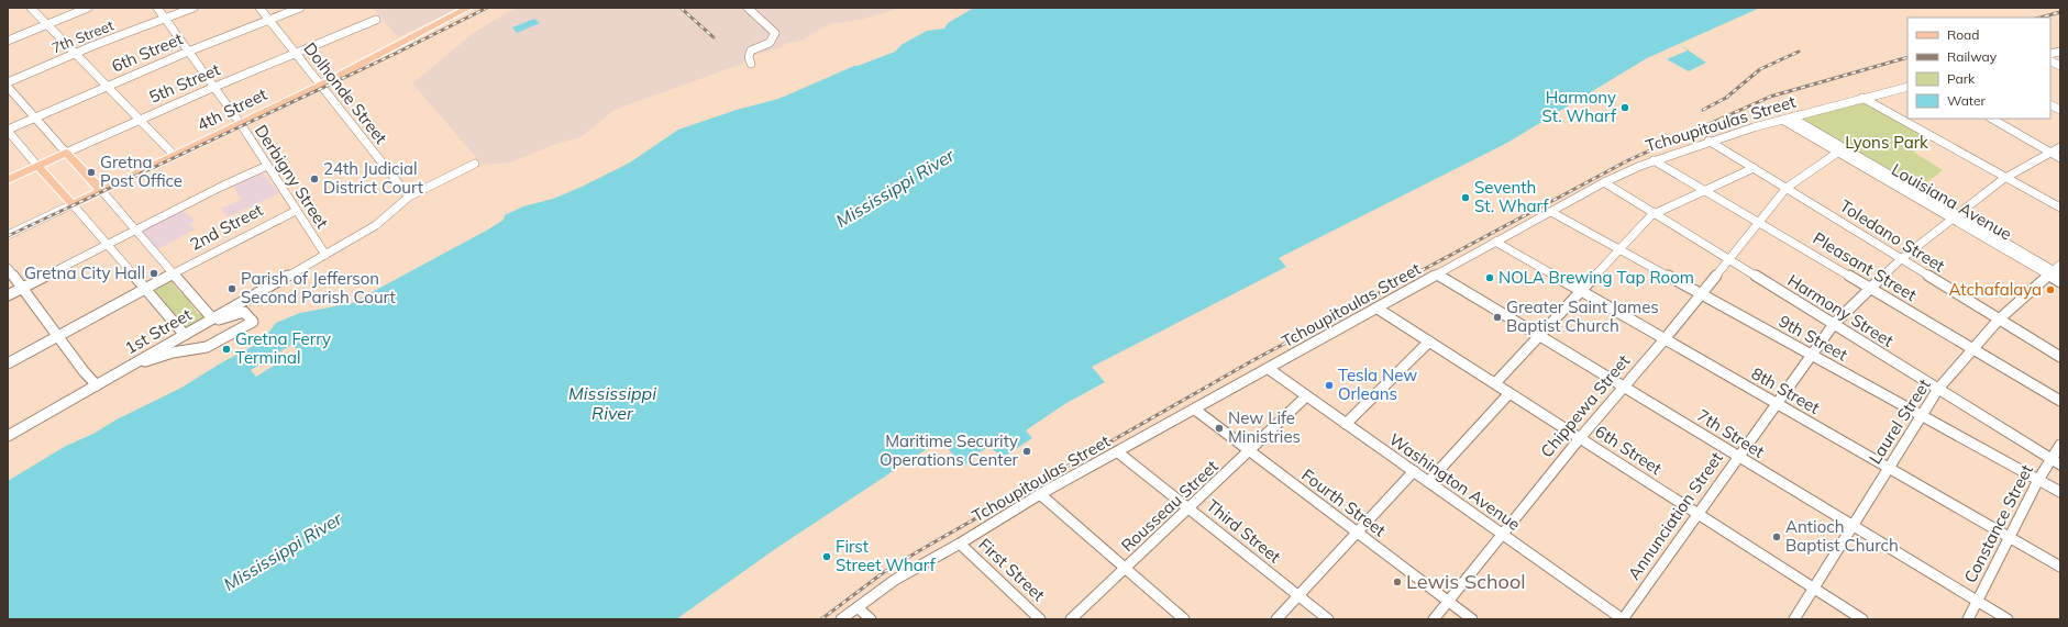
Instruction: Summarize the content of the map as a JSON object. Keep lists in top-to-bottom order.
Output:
{
  "streets": {
    "main road": ["5th Street", "4th Street"],
    "street": [
      "7th Street",
      "6th Street",
      "Dolhonde Street",
      "Tchoupitoulas Street",
      "Derbigny Street",
      "Louisiana Avenue",
      "2nd Street",
      "Toledano Street",
      "Pleasant Street",
      "Harmony Street",
      "1st Street",
      "9th Street",
      "8th Street",
      "Chippewa Street",
      "Laurel Street",
      "Washington Avenue",
      "Fourth Street",
      "Rousseau Street",
      "Annunciation Street",
      "Constance Street",
      "Third Street",
      "First Street"
    ]
  },
  "crossings": [
    ["7th Street", "Tchoupitoulas Street"],
    ["7th Street", "Derbigny Street"],
    ["7th Street", "Chippewa Street"],
    ["7th Street", "Laurel Street"],
    ["7th Street", "Annunciation Street"],
    ["7th Street", "Constance Street"],
    ["6th Street", "Dolhonde Street"],
    ["6th Street", "Tchoupitoulas Street"],
    ["6th Street", "Derbigny Street"],
    ["6th Street", "Chippewa Street"],
    ["6th Street", "Laurel Street"],
    ["6th Street", "Annunciation Street"],
    ["5th Street", "Dolhonde Street"],
    ["5th Street", "Derbigny Street"],
    ["Dolhonde Street", "4th Street"],
    ["Dolhonde Street", "1st Street"],
    ["4th Street", "Derbigny Street"],
    ["Tchoupitoulas Street", "Louisiana Avenue"],
    ["Tchoupitoulas Street", "Toledano Street"],
    ["Tchoupitoulas Street", "Pleasant Street"],
    ["Tchoupitoulas Street", "Harmony Street"],
    ["Tchoupitoulas Street", "9th Street"],
    ["Tchoupitoulas Street", "8th Street"],
    ["Tchoupitoulas Street", "Washington Avenue"],
    ["Tchoupitoulas Street", "Fourth Street"],
    ["Tchoupitoulas Street", "Third Street"],
    ["Tchoupitoulas Street", "First Street"],
    ["Derbigny Street", "2nd Street"],
    ["Derbigny Street", "1st Street"],
    ["Louisiana Avenue", "Chippewa Street"],
    ["Louisiana Avenue", "Laurel Street"],
    ["Louisiana Avenue", "Annunciation Street"],
    ["Toledano Street", "Chippewa Street"],
    ["Toledano Street", "Laurel Street"],
    ["Toledano Street", "Annunciation Street"],
    ["Pleasant Street", "Chippewa Street"],
    ["Pleasant Street", "Laurel Street"],
    ["Pleasant Street", "Annunciation Street"],
    ["Harmony Street", "Chippewa Street"],
    ["Harmony Street", "Laurel Street"],
    ["Harmony Street", "Annunciation Street"],
    ["Harmony Street", "Constance Street"],
    ["9th Street", "Chippewa Street"],
    ["9th Street", "Laurel Street"],
    ["9th Street", "Annunciation Street"],
    ["9th Street", "Constance Street"],
    ["8th Street", "Chippewa Street"],
    ["8th Street", "Laurel Street"],
    ["8th Street", "Annunciation Street"],
    ["8th Street", "Constance Street"],
    ["Chippewa Street", "Washington Avenue"],
    ["Chippewa Street", "Fourth Street"],
    ["Washington Avenue", "Rousseau Street"],
    ["Washington Avenue", "Annunciation Street"],
    ["Fourth Street", "Rousseau Street"],
    ["Rousseau Street", "Third Street"]
  ],
  "water": ["Mississippi River"],
  "parks": ["Lyons Park"],
  "places": [
    "Harmony St. Wharf",
    "Gretna Post Office",
    "24th Judicial District Court",
    "Seventh St. Wharf",
    "Gretna City Hall",
    "NOLA Brewing Tap Room",
    "Parish of Jefferson Second Parish Court",
    "Atchafalaya",
    "Greater Saint James Baptist Church",
    "Gretna Ferry Terminal",
    "Tesla New Orleans",
    "New Life Ministries",
    "Maritime Security Operations Center",
    "Antioch Baptist Church",
    "First Street Wharf",
    "Lewis School"
  ],
  "legend": [
    "Road",
    "Railway",
    "Park",
    "Water"
  ]
}
